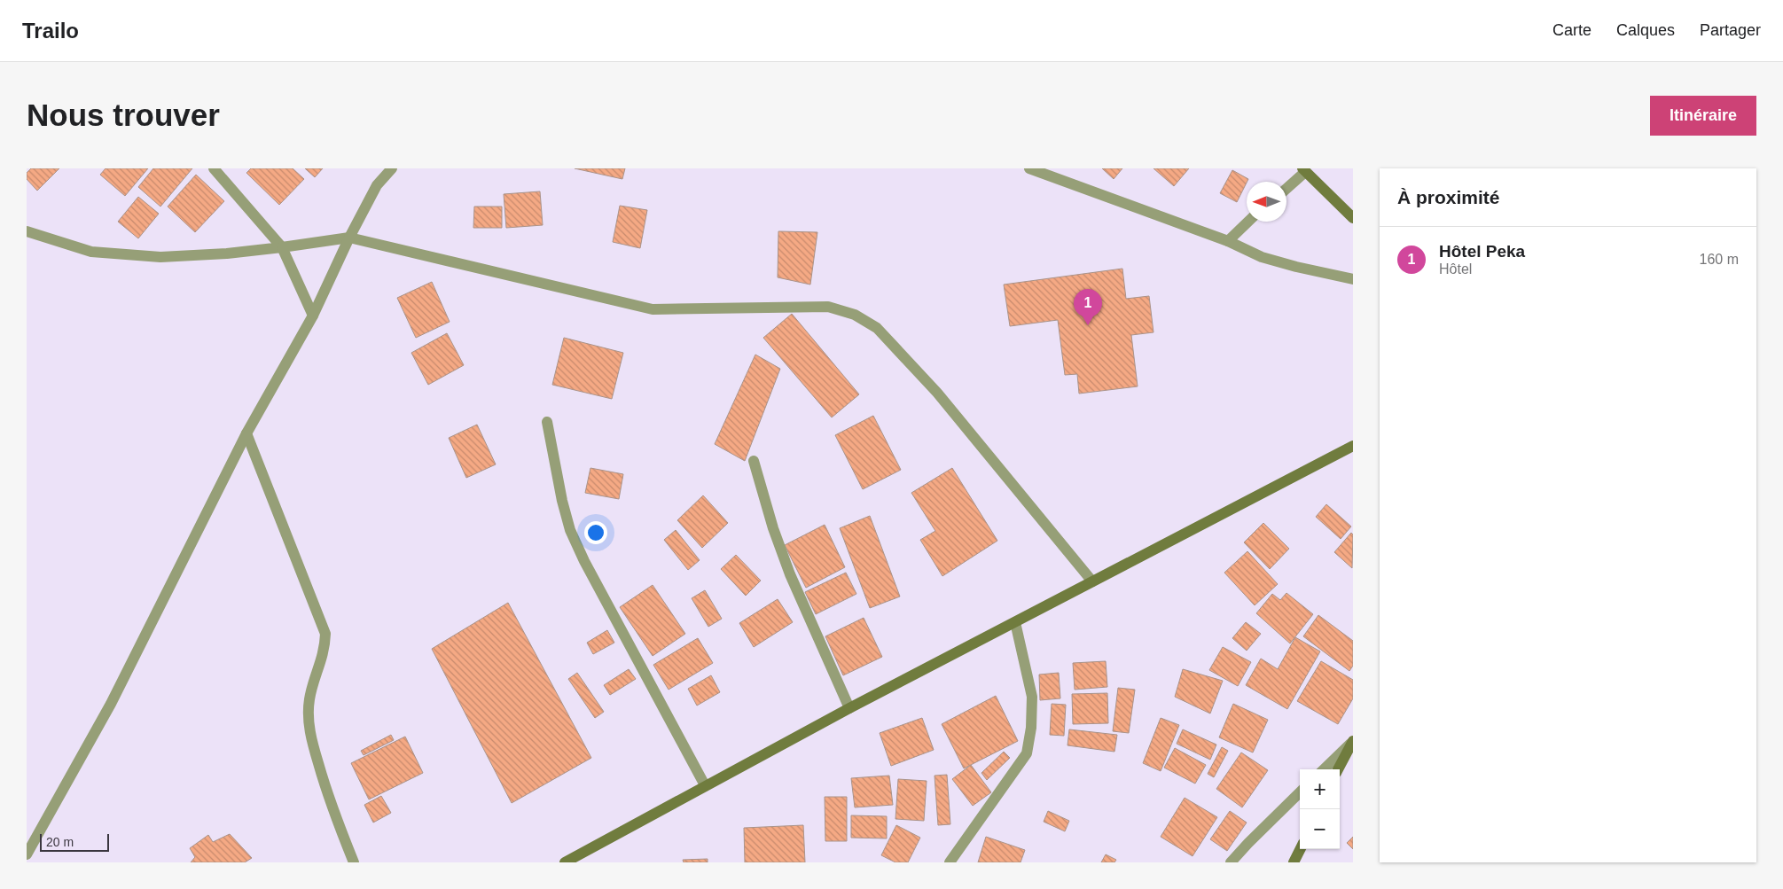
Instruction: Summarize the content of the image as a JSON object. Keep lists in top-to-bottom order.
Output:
{
  "scale_bar": "20 m",
  "north": "left",
  "page": {
    "header": "Trailo",
    "nav": ["Carte", "Calques", "Partager"],
    "buttons": "Itinéraire",
    "title": "Nous trouver",
    "heading": "À proximité",
    "list": [
      {
        "mark": "1",
        "name": "Hôtel Peka",
        "note": "Hôtel",
        "value": "160 m"
      }
    ],
    "pins": "1",
    "map_buttons": ["+", "−"],
    "scale": "20 m"
  }
}
